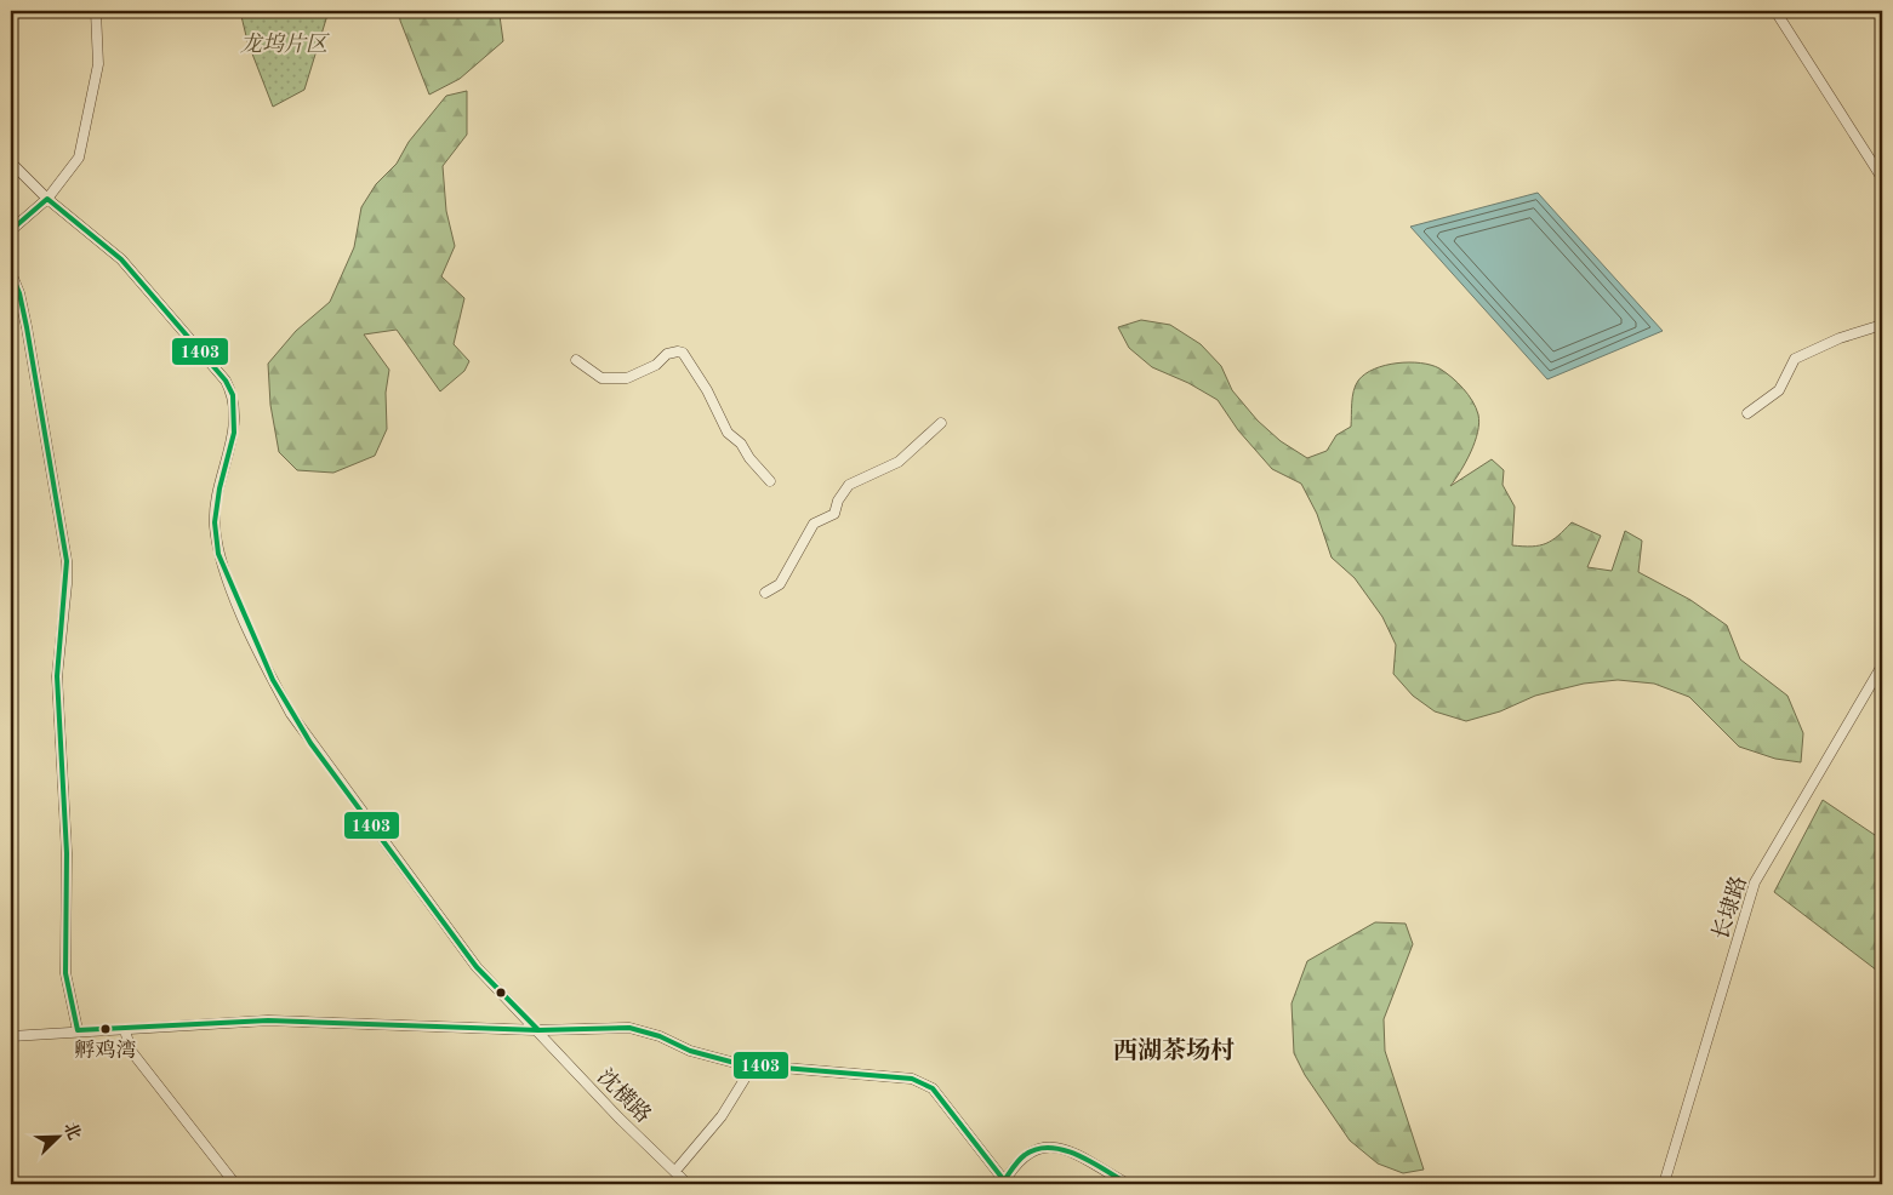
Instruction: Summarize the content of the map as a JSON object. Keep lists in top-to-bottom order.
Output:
{
  "streets": {
    "street": ["长埭路", "沈横路"]
  },
  "districts": ["西湖茶场村"],
  "parks": ["龙坞片区"],
  "places": ["孵鸡湾"],
  "lines": ["transit line 1403"],
  "north": "top right"
}
